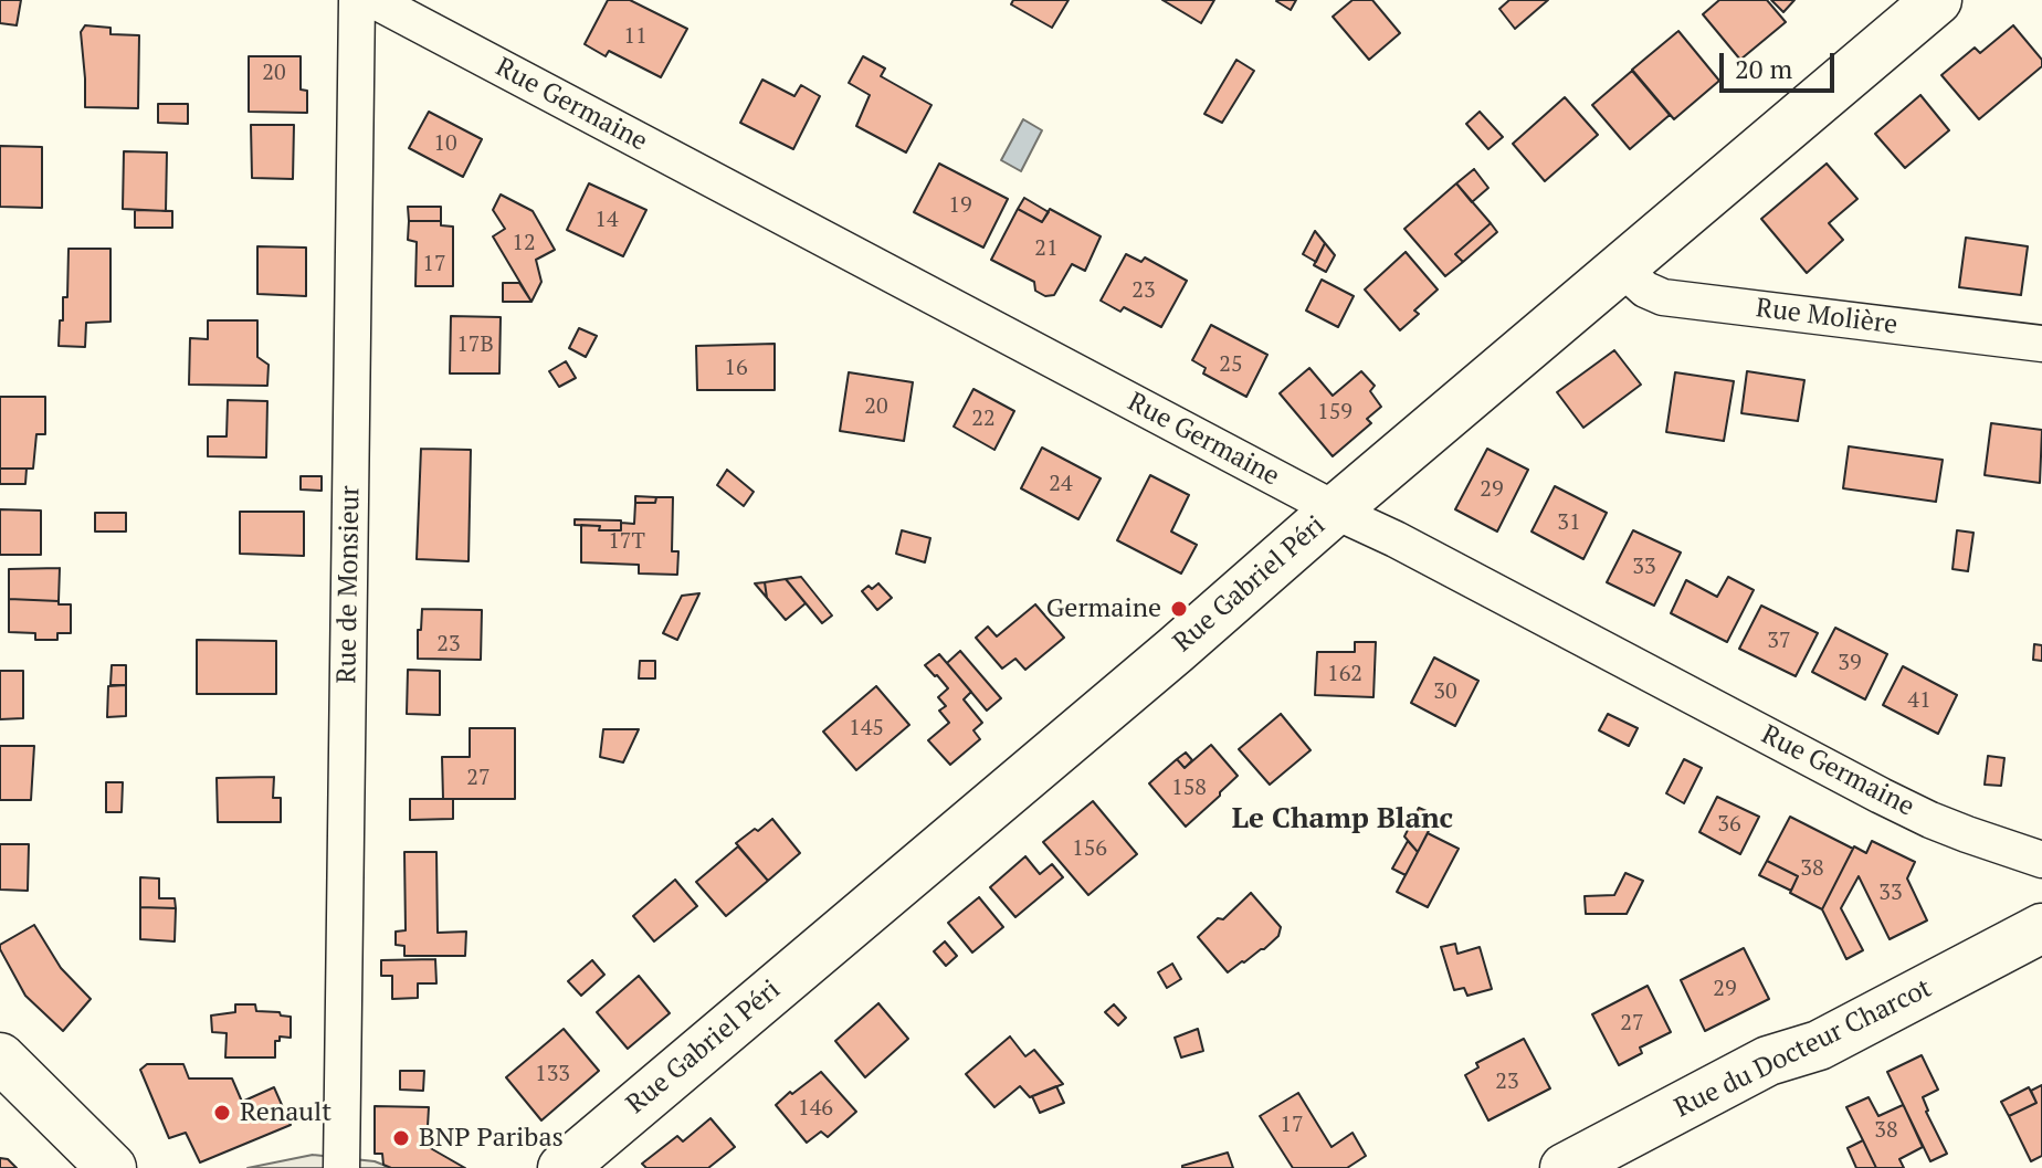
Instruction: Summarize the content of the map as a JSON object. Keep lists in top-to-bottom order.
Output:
{
  "streets": {
    "street": [
      "Rue Germaine",
      "Rue Molière",
      "Rue de Monsieur",
      "Rue Gabriel Péri",
      "Rue du Docteur Charcot"
    ]
  },
  "crossings": [
    ["Rue Germaine", "Rue Gabriel Péri"],
    ["Rue Molière", "Rue Gabriel Péri"]
  ],
  "districts": ["Le Champ Blanc"],
  "places": ["Germaine", "Renault", "BNP Paribas"],
  "house_numbers": [
    "11",
    "20",
    "10",
    "19",
    "14",
    "12",
    "21",
    "17",
    "23",
    "17B",
    "25",
    "16",
    "20",
    "159",
    "22",
    "24",
    "29",
    "31",
    "17T",
    "33",
    "37",
    "23",
    "39",
    "162",
    "30",
    "41",
    "145",
    "27",
    "158",
    "36",
    "156",
    "38",
    "33",
    "29",
    "27",
    "133",
    "23",
    "146",
    "17",
    "38"
  ],
  "scale_bar": "20 m"
}
